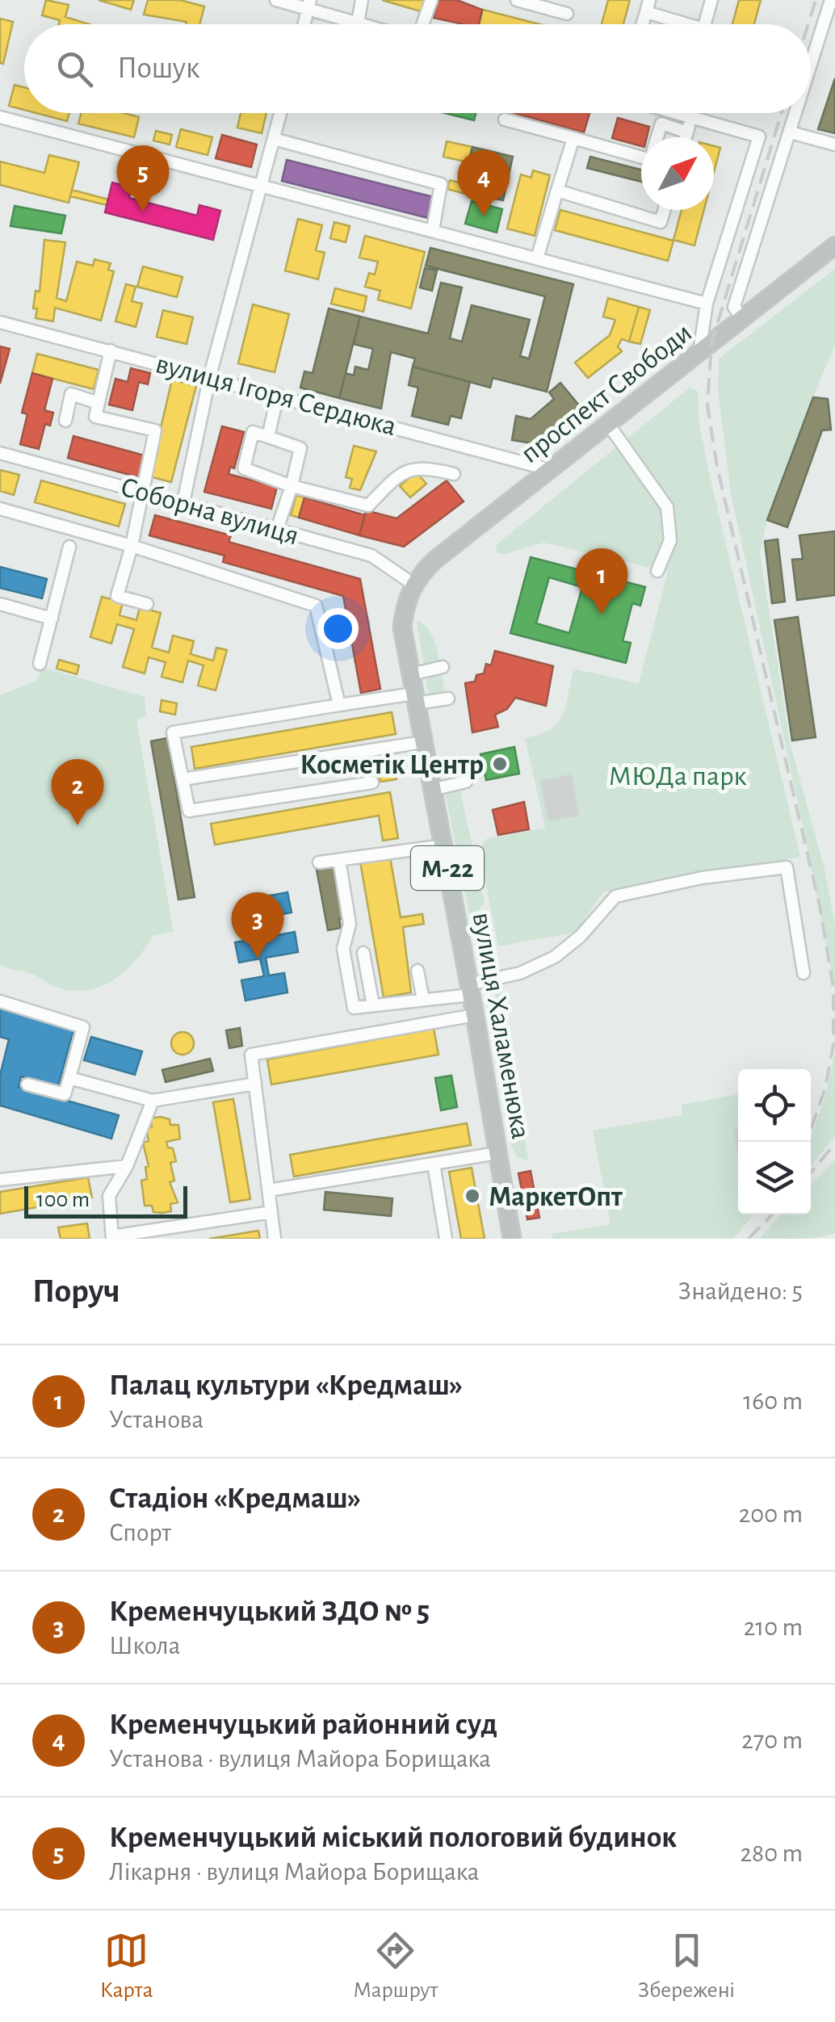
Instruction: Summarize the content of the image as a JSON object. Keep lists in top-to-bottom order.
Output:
{
  "streets": {
    "highway": ["проспект Свободи", "М-22", "вулиця Халаменюка"],
    "street": ["вулиця Ігоря Сердюка", "Соборна вулиця"]
  },
  "crossings": [
    ["проспект Свободи", "вулиця Ігоря Сердюка"],
    ["проспект Свободи", "Соборна вулиця"],
    ["проспект Свободи", "вулиця Халаменюка"],
    ["Соборна вулиця", "вулиця Халаменюка"]
  ],
  "parks": ["МЮДа парк"],
  "places": ["Косметік Центр", "МаркетОпт"],
  "scale_bar": "100 m",
  "north": "top right",
  "page": {
    "search": "Пошук",
    "pins": [
      "5",
      "4",
      "1",
      "2",
      "3"
    ],
    "scale": "100 m",
    "heading": ["Поруч", "Знайдено: 5"],
    "list": [
      {
        "mark": "1",
        "name": "Палац культури «Кредмаш»",
        "note": "Установа",
        "value": "160 m"
      },
      {
        "mark": "2",
        "name": "Стадіон «Кредмаш»",
        "note": "Спорт",
        "value": "200 m"
      },
      {
        "mark": "3",
        "name": "Кременчуцький ЗДО № 5",
        "note": "Школа",
        "value": "210 m"
      },
      {
        "mark": "4",
        "name": "Кременчуцький районний суд",
        "note": "Установа · вулиця Майора Борищака",
        "value": "270 m"
      },
      {
        "mark": "5",
        "name": "Кременчуцький міський пологовий будинок",
        "note": "Лікарня · вулиця Майора Борищака",
        "value": "280 m"
      }
    ],
    "nav": ["Карта", "Маршрут", "Збережені"]
  }
}
